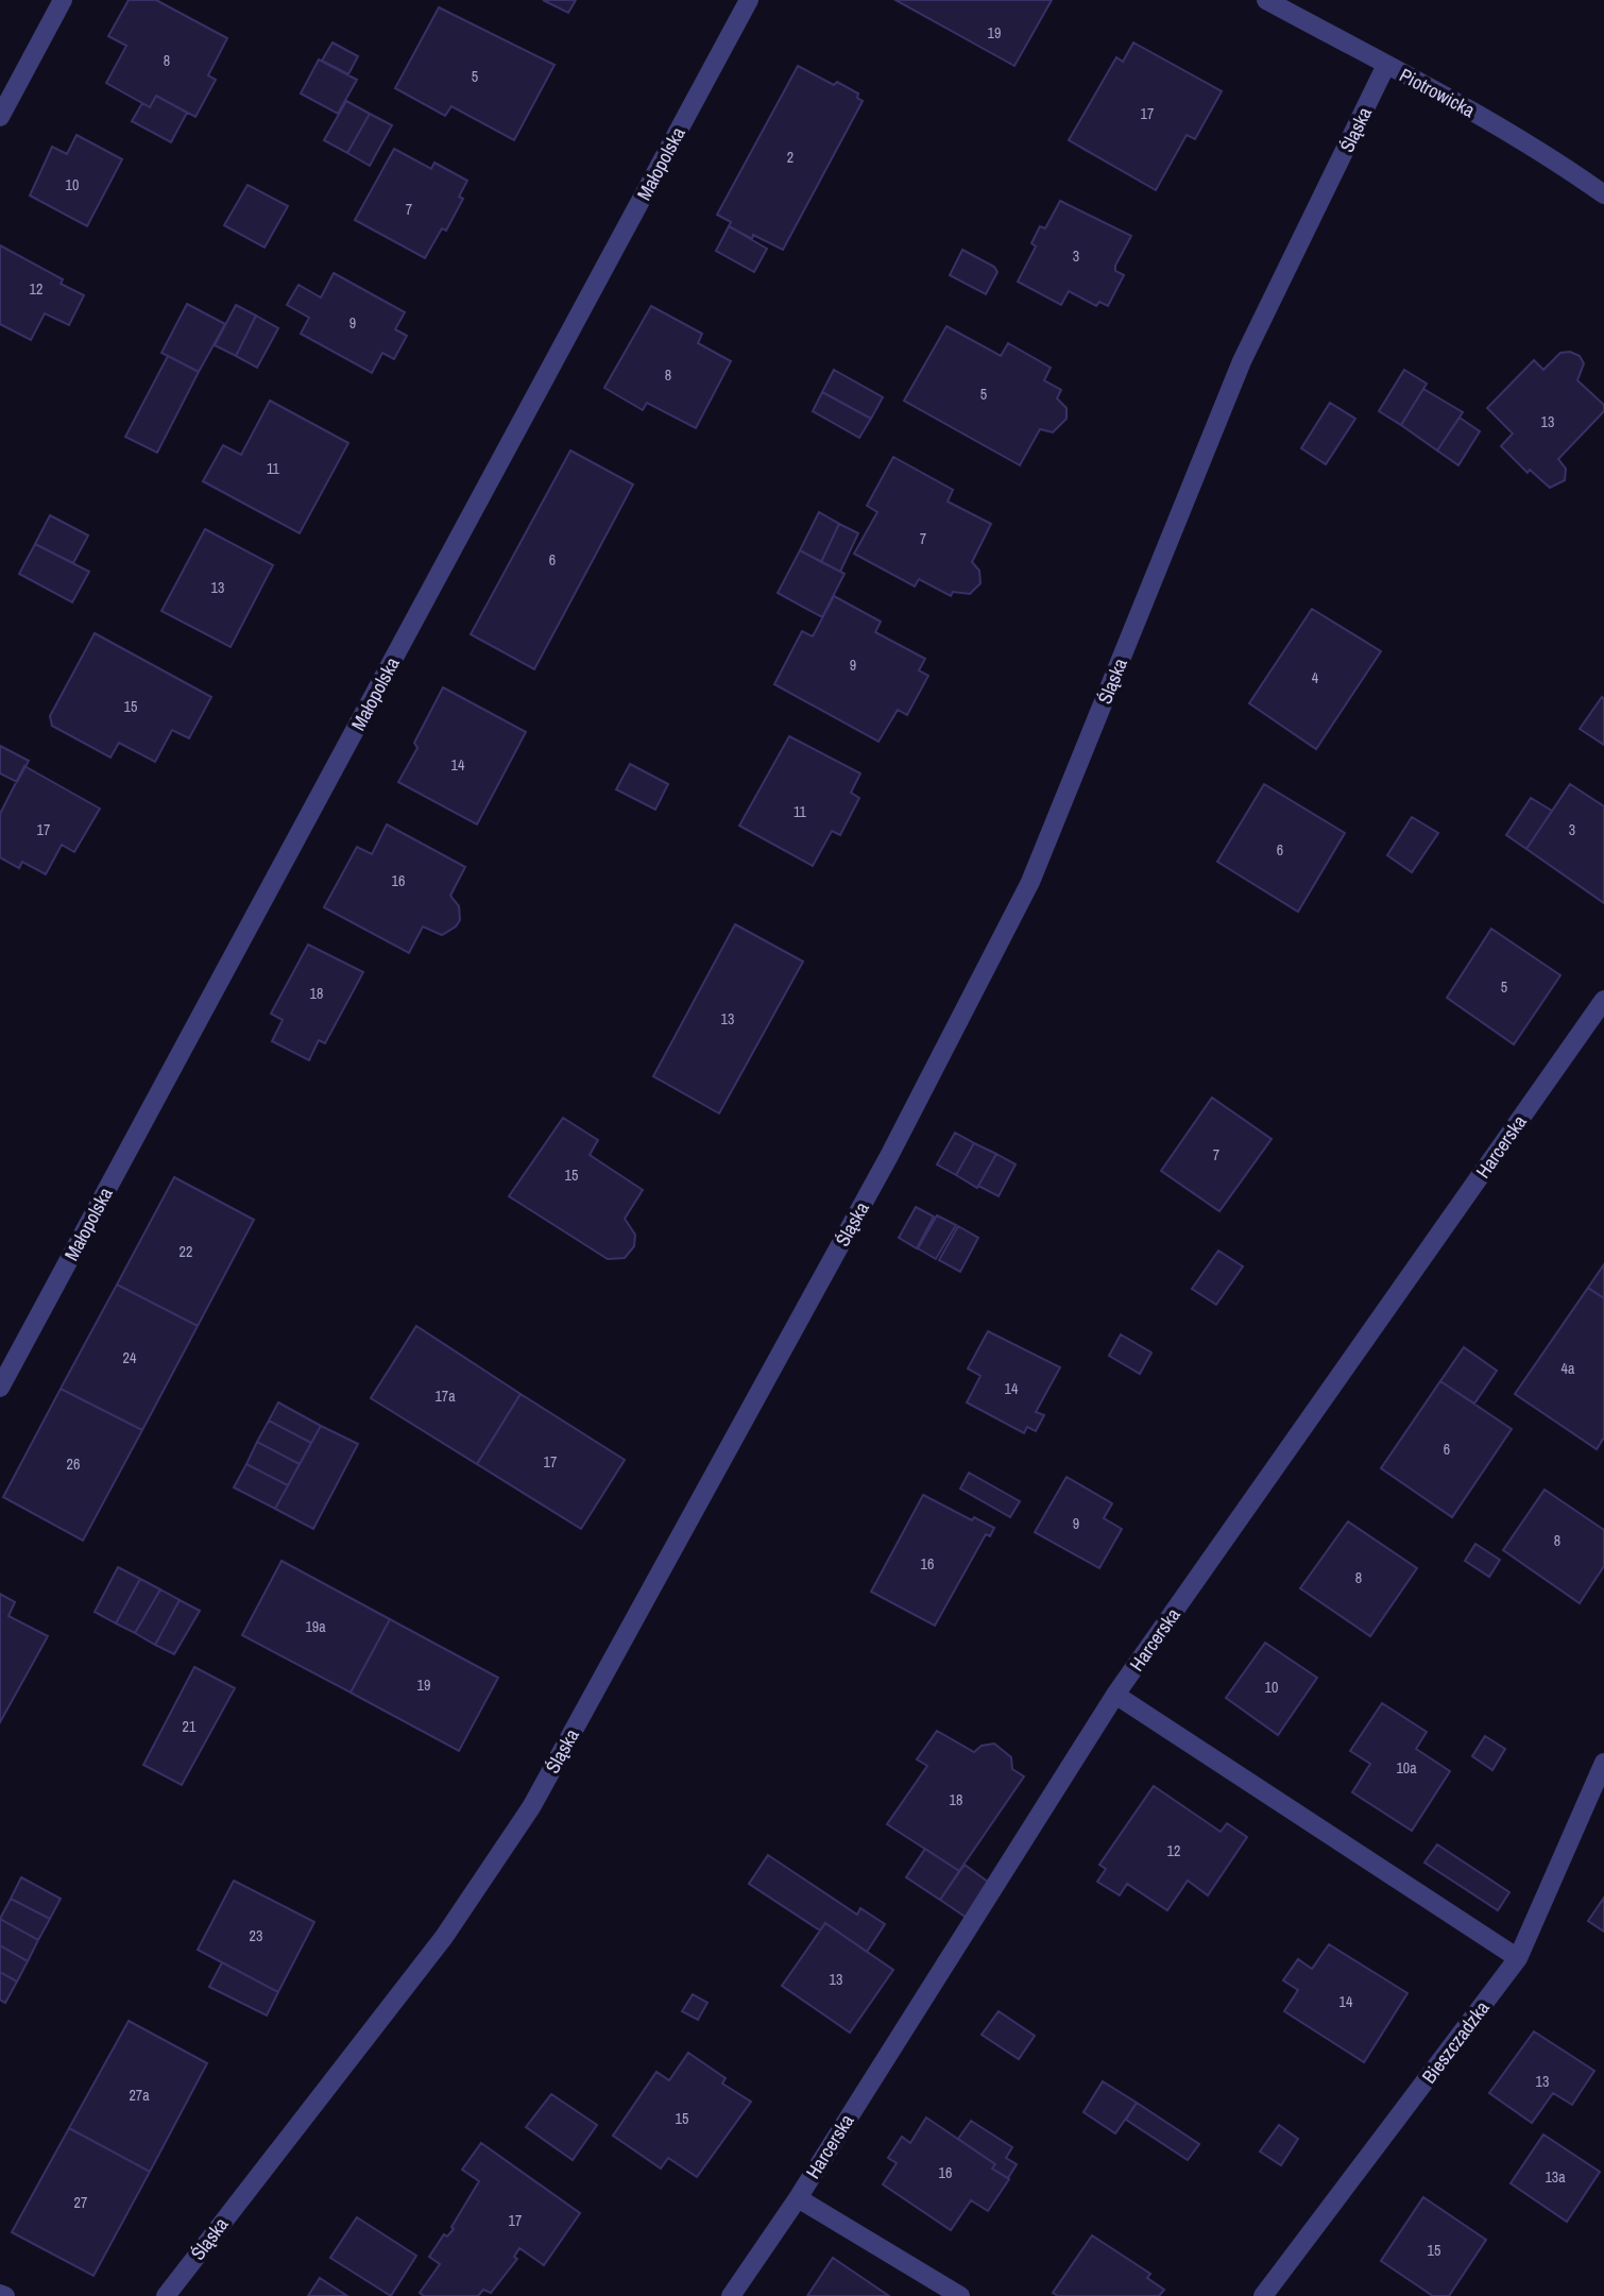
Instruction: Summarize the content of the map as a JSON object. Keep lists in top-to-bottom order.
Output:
{
  "streets": {
    "street": [
      "Piotrowicka",
      "Śląska",
      "Małopolska",
      "Harcerska",
      "Bieszczadzka"
    ]
  },
  "crossings": [
    ["Piotrowicka", "Śląska"]
  ],
  "house_numbers": [
    "19",
    "8",
    "5",
    "17",
    "2",
    "10",
    "7",
    "3",
    "12",
    "9",
    "8",
    "5",
    "13",
    "11",
    "7",
    "6",
    "13",
    "9",
    "4",
    "15",
    "14",
    "11",
    "17",
    "3",
    "6",
    "16",
    "5",
    "18",
    "13",
    "7",
    "15",
    "22",
    "24",
    "4a",
    "14",
    "17a",
    "6",
    "17",
    "26",
    "9",
    "8",
    "16",
    "8",
    "19a",
    "19",
    "10",
    "21",
    "10a",
    "18",
    "12",
    "23",
    "13",
    "14",
    "13",
    "27a",
    "15",
    "16",
    "13a",
    "27",
    "17",
    "15"
  ]
}
